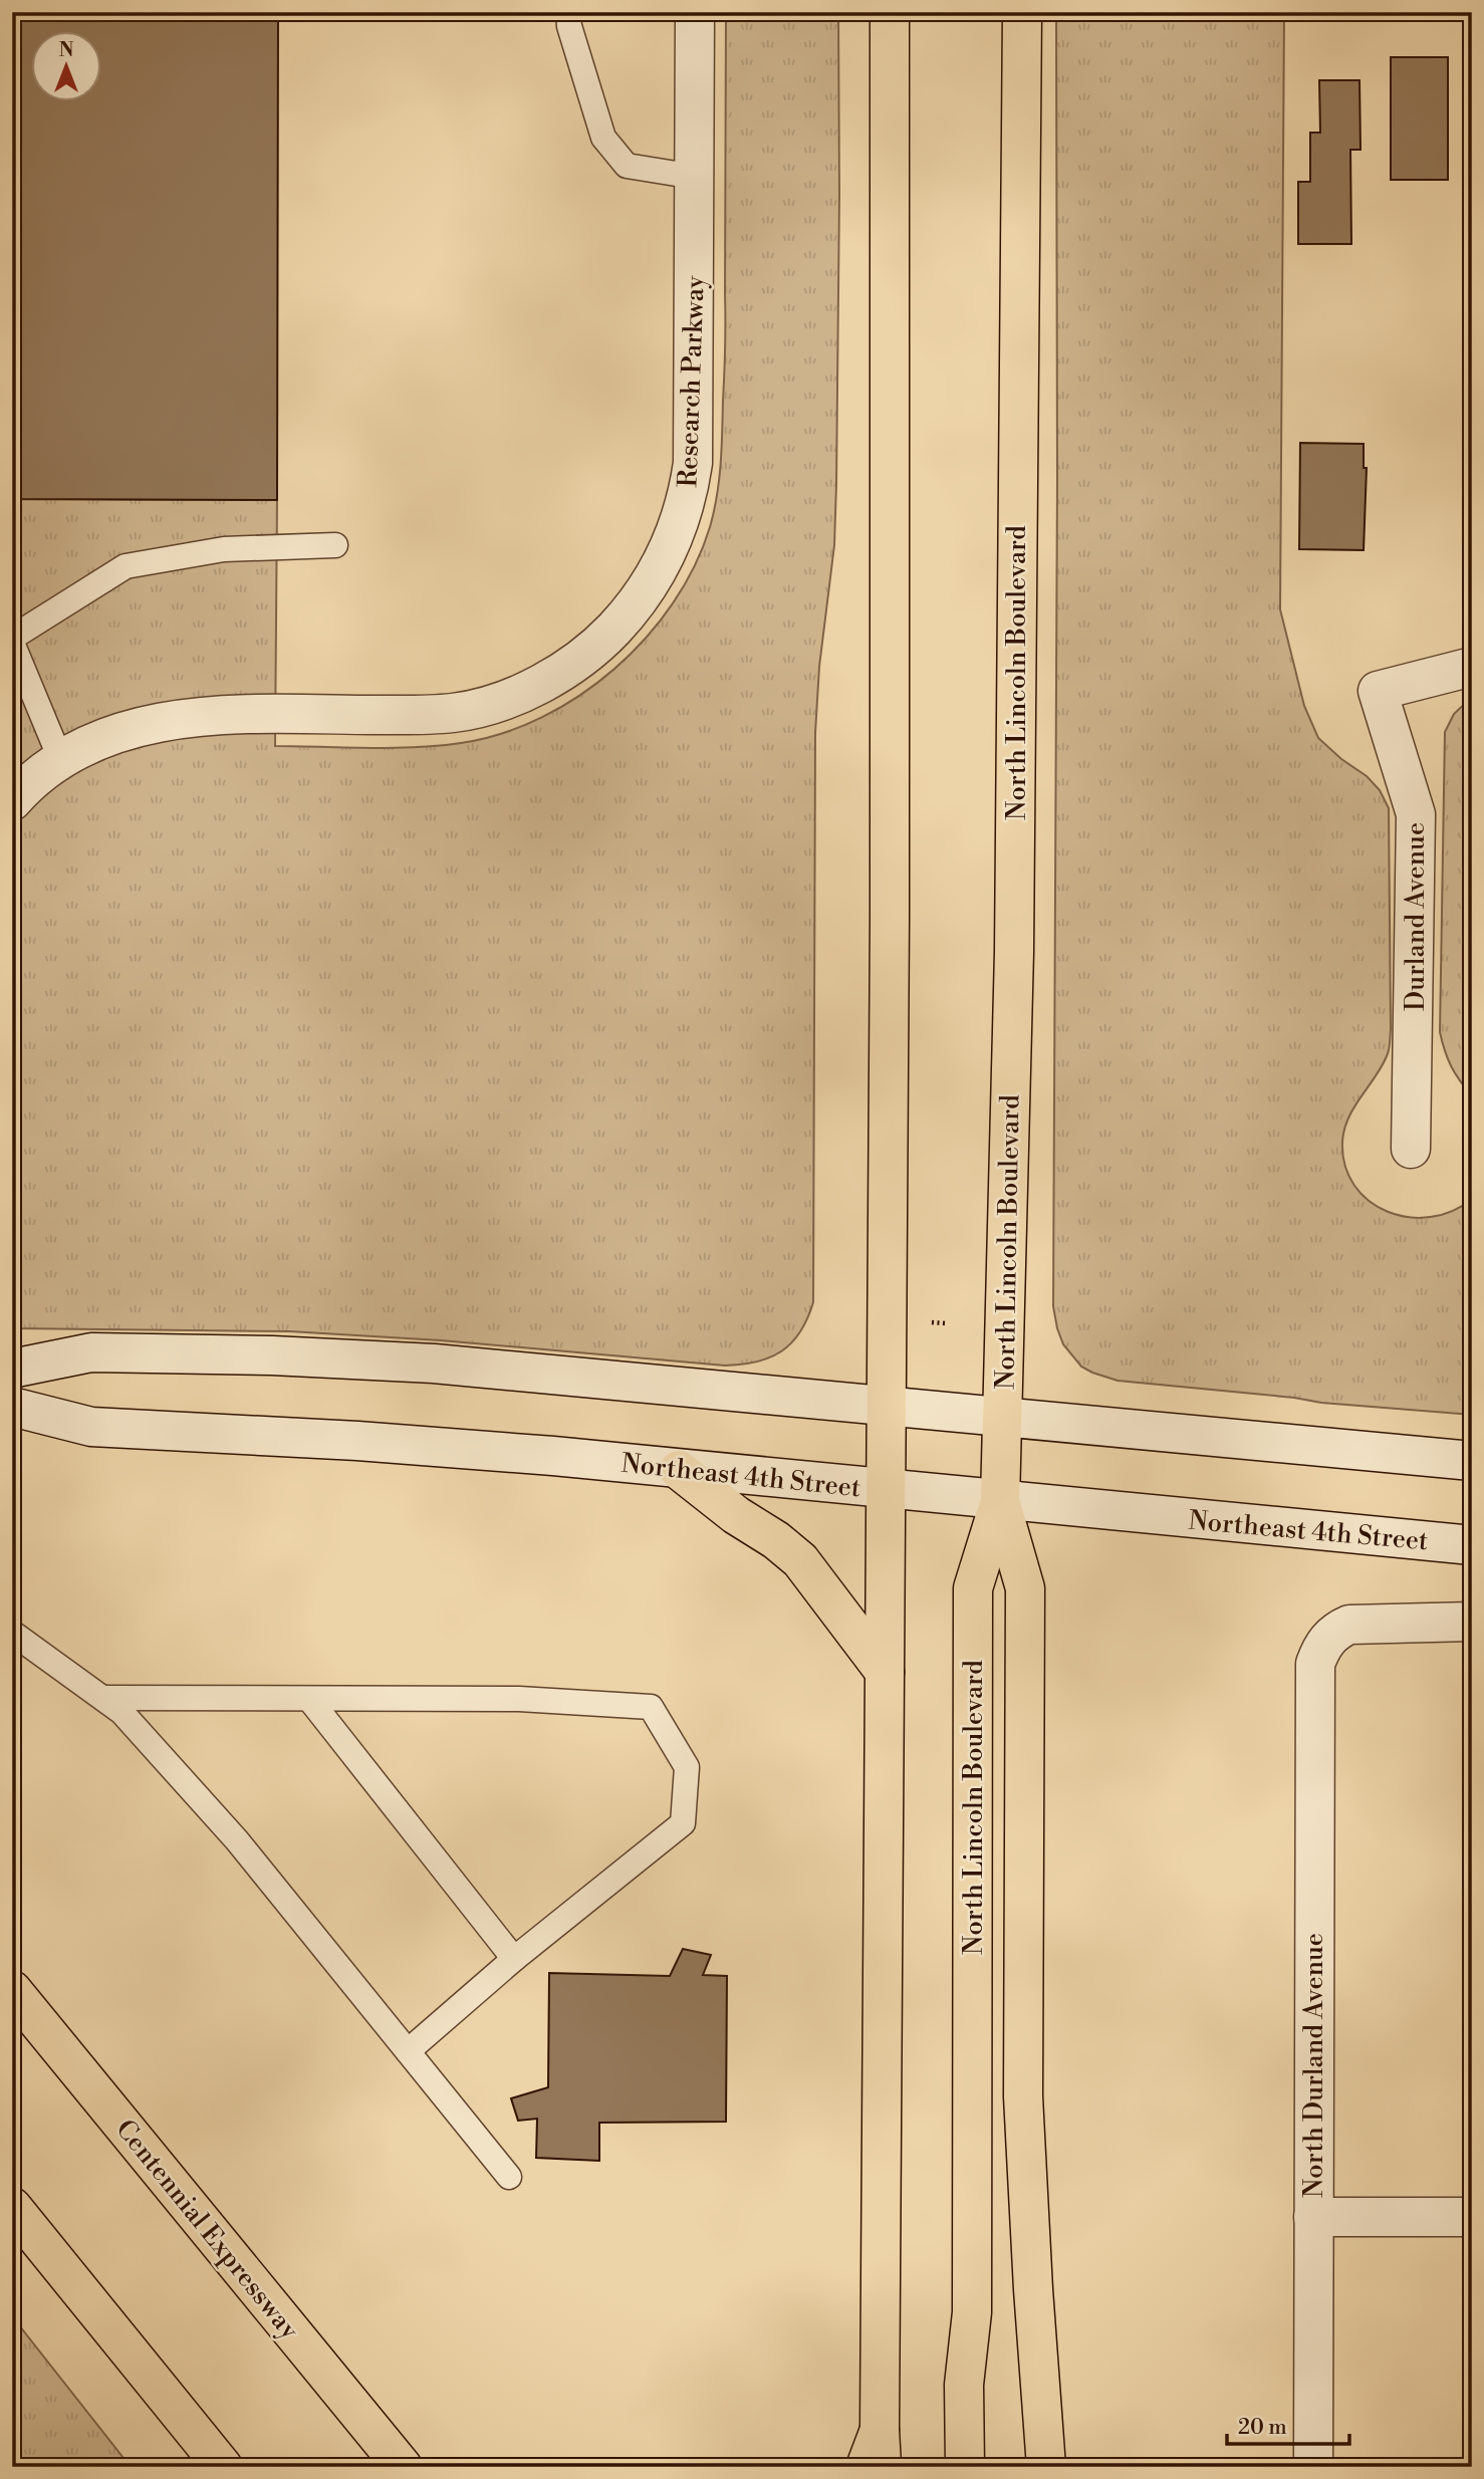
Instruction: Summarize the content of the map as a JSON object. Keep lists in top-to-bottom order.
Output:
{
  "streets": {
    "main road": ["North Lincoln Boulevard", "Centennial Expressway"],
    "street": [
      "Research Parkway",
      "Durland Avenue",
      "Northeast 4th Street",
      "North Durland Avenue"
    ]
  },
  "crossings": [
    ["North Lincoln Boulevard", "Northeast 4th Street"]
  ],
  "scale_bar": "20 m",
  "north": "top"
}
